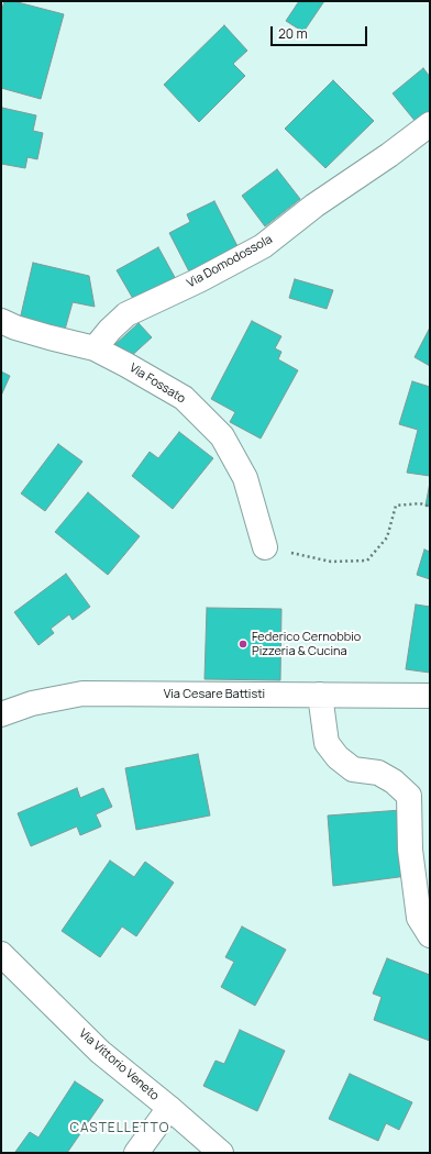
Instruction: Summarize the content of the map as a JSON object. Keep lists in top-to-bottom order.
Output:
{
  "streets": {
    "street": [
      "Via Domodossola",
      "Via Fossato",
      "Via Cesare Battisti",
      "Via Vittorio Veneto"
    ]
  },
  "crossings": [
    ["Via Domodossola", "Via Fossato"]
  ],
  "districts": ["CASTELLETTO"],
  "places": ["Federico Cernobbio Pizzeria & Cucina"],
  "scale_bar": "20 m"
}
